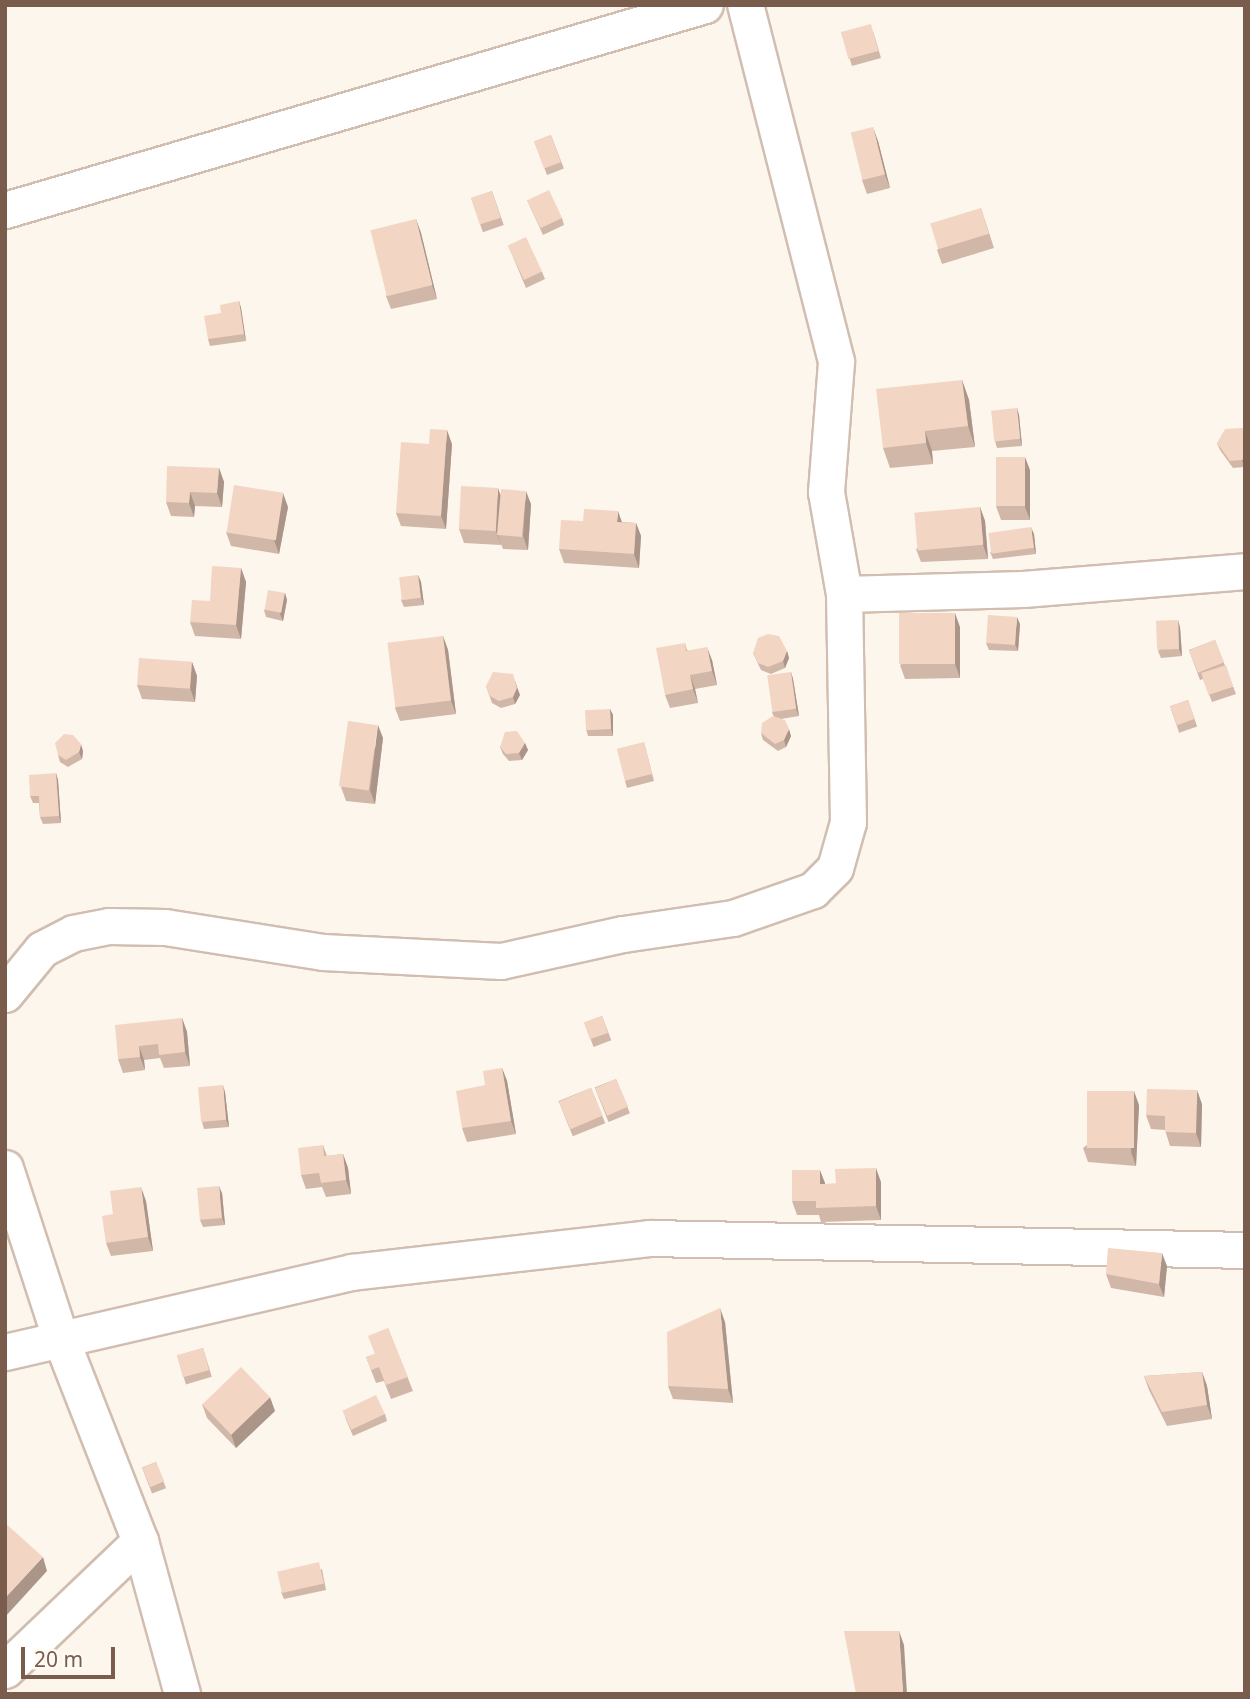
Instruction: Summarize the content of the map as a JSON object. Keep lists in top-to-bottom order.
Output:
{
  "scale_bar": "20 m"
}
